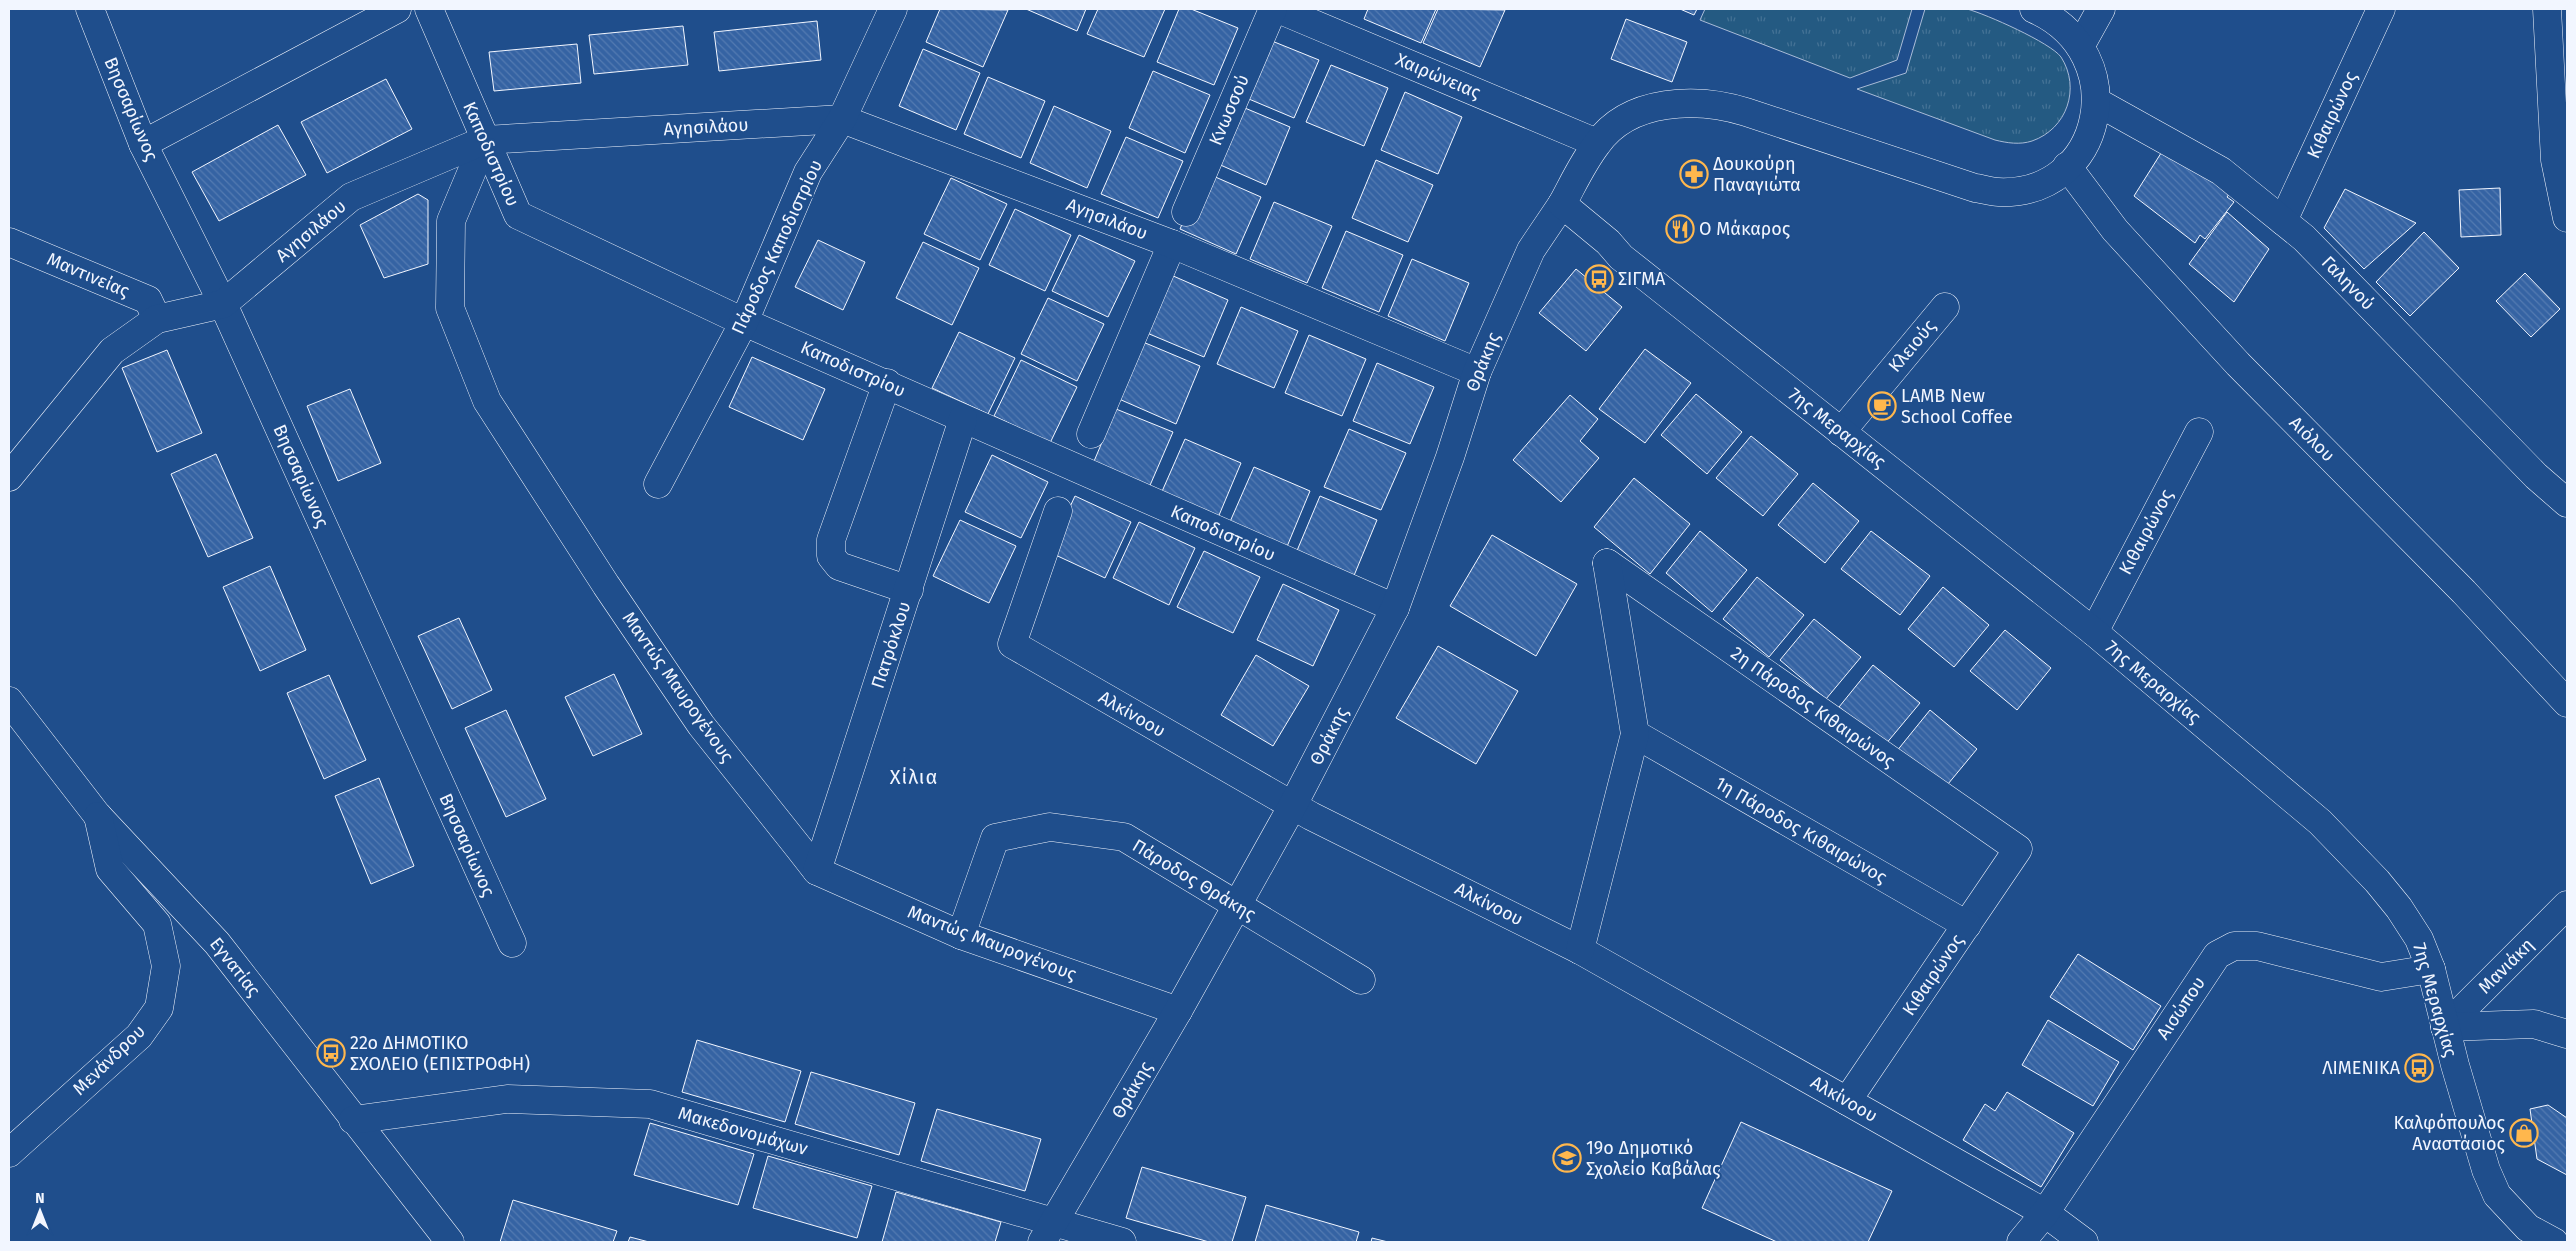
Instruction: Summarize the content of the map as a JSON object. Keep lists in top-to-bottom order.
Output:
{
  "streets": {
    "street": [
      "Χαιρώνειας",
      "Βησσαρίωνος",
      "Κνωσσού",
      "Κιθαιρώνος",
      "Αγησιλάου",
      "Καποδιστρίου",
      "Πάροδος Καποδιστρίου",
      "Μαντινείας",
      "Γαληνού",
      "Κλειούς",
      "Θράκης",
      "7ης Μεραρχίας",
      "Αιόλου",
      "Πατρόκλου",
      "Μαντώς Μαυρογένους",
      "2η Πάροδος Κιθαιρώνος",
      "Αλκίνοου",
      "1η Πάροδος Κιθαιρώνος",
      "Πάροδος Θράκης",
      "Μανιάκη",
      "Εγνατίας",
      "Αισώπου",
      "Μενάνδρου",
      "Μακεδονομάχων"
    ]
  },
  "crossings": [
    ["Βησσαρίωνος", "Αγησιλάου"],
    ["Κιθαιρώνος", "Γαληνού"],
    ["Κιθαιρώνος", "7ης Μεραρχίας"],
    ["Κιθαιρώνος", "2η Πάροδος Κιθαιρώνος"],
    ["Κιθαιρώνος", "Αλκίνοου"],
    ["Κιθαιρώνος", "1η Πάροδος Κιθαιρώνος"],
    ["Αγησιλάου", "Καποδιστρίου"],
    ["Αγησιλάου", "Πάροδος Καποδιστρίου"],
    ["Αγησιλάου", "Μαντινείας"],
    ["Αγησιλάου", "Θράκης"],
    ["Αγησιλάου", "Μαντώς Μαυρογένους"],
    ["Καποδιστρίου", "Πάροδος Καποδιστρίου"],
    ["Καποδιστρίου", "Θράκης"],
    ["Καποδιστρίου", "Πατρόκλου"],
    ["Καποδιστρίου", "Μαντώς Μαυρογένους"],
    ["Κλειούς", "7ης Μεραρχίας"],
    ["Θράκης", "7ης Μεραρχίας"],
    ["Θράκης", "Μαντώς Μαυρογένους"],
    ["Θράκης", "Αλκίνοου"],
    ["Θράκης", "Πάροδος Θράκης"],
    ["Θράκης", "Μακεδονομάχων"],
    ["7ης Μεραρχίας", "Μανιάκη"],
    ["7ης Μεραρχίας", "Αισώπου"],
    ["Πατρόκλου", "Μαντώς Μαυρογένους"],
    ["Μαντώς Μαυρογένους", "Πάροδος Θράκης"],
    ["2η Πάροδος Κιθαιρώνος", "1η Πάροδος Κιθαιρώνος"],
    ["Αλκίνοου", "Αισώπου"],
    ["Εγνατίας", "Μενάνδρου"],
    ["Εγνατίας", "Μακεδονομάχων"]
  ],
  "districts": ["Χίλια"],
  "places": {
    "pharmacy": ["Δουκούρη Παναγιώτα"],
    "restaurant": ["Ο Μάκαρος"],
    "bus stop": ["ΣΙΓΜΑ", "22ο ΔΗΜΟΤΙΚΟ ΣΧΟΛΕΙΟ (ΕΠΙΣΤΡΟΦΗ)", "ΛΙΜΕΝΙΚΑ"],
    "cafe": ["LAMB New School Coffee"],
    "shop": ["Καλφόπουλος Αναστάσιος"],
    "school or university": ["19ο Δημοτικό Σχολείο Καβάλας"]
  },
  "north": "top"
}
